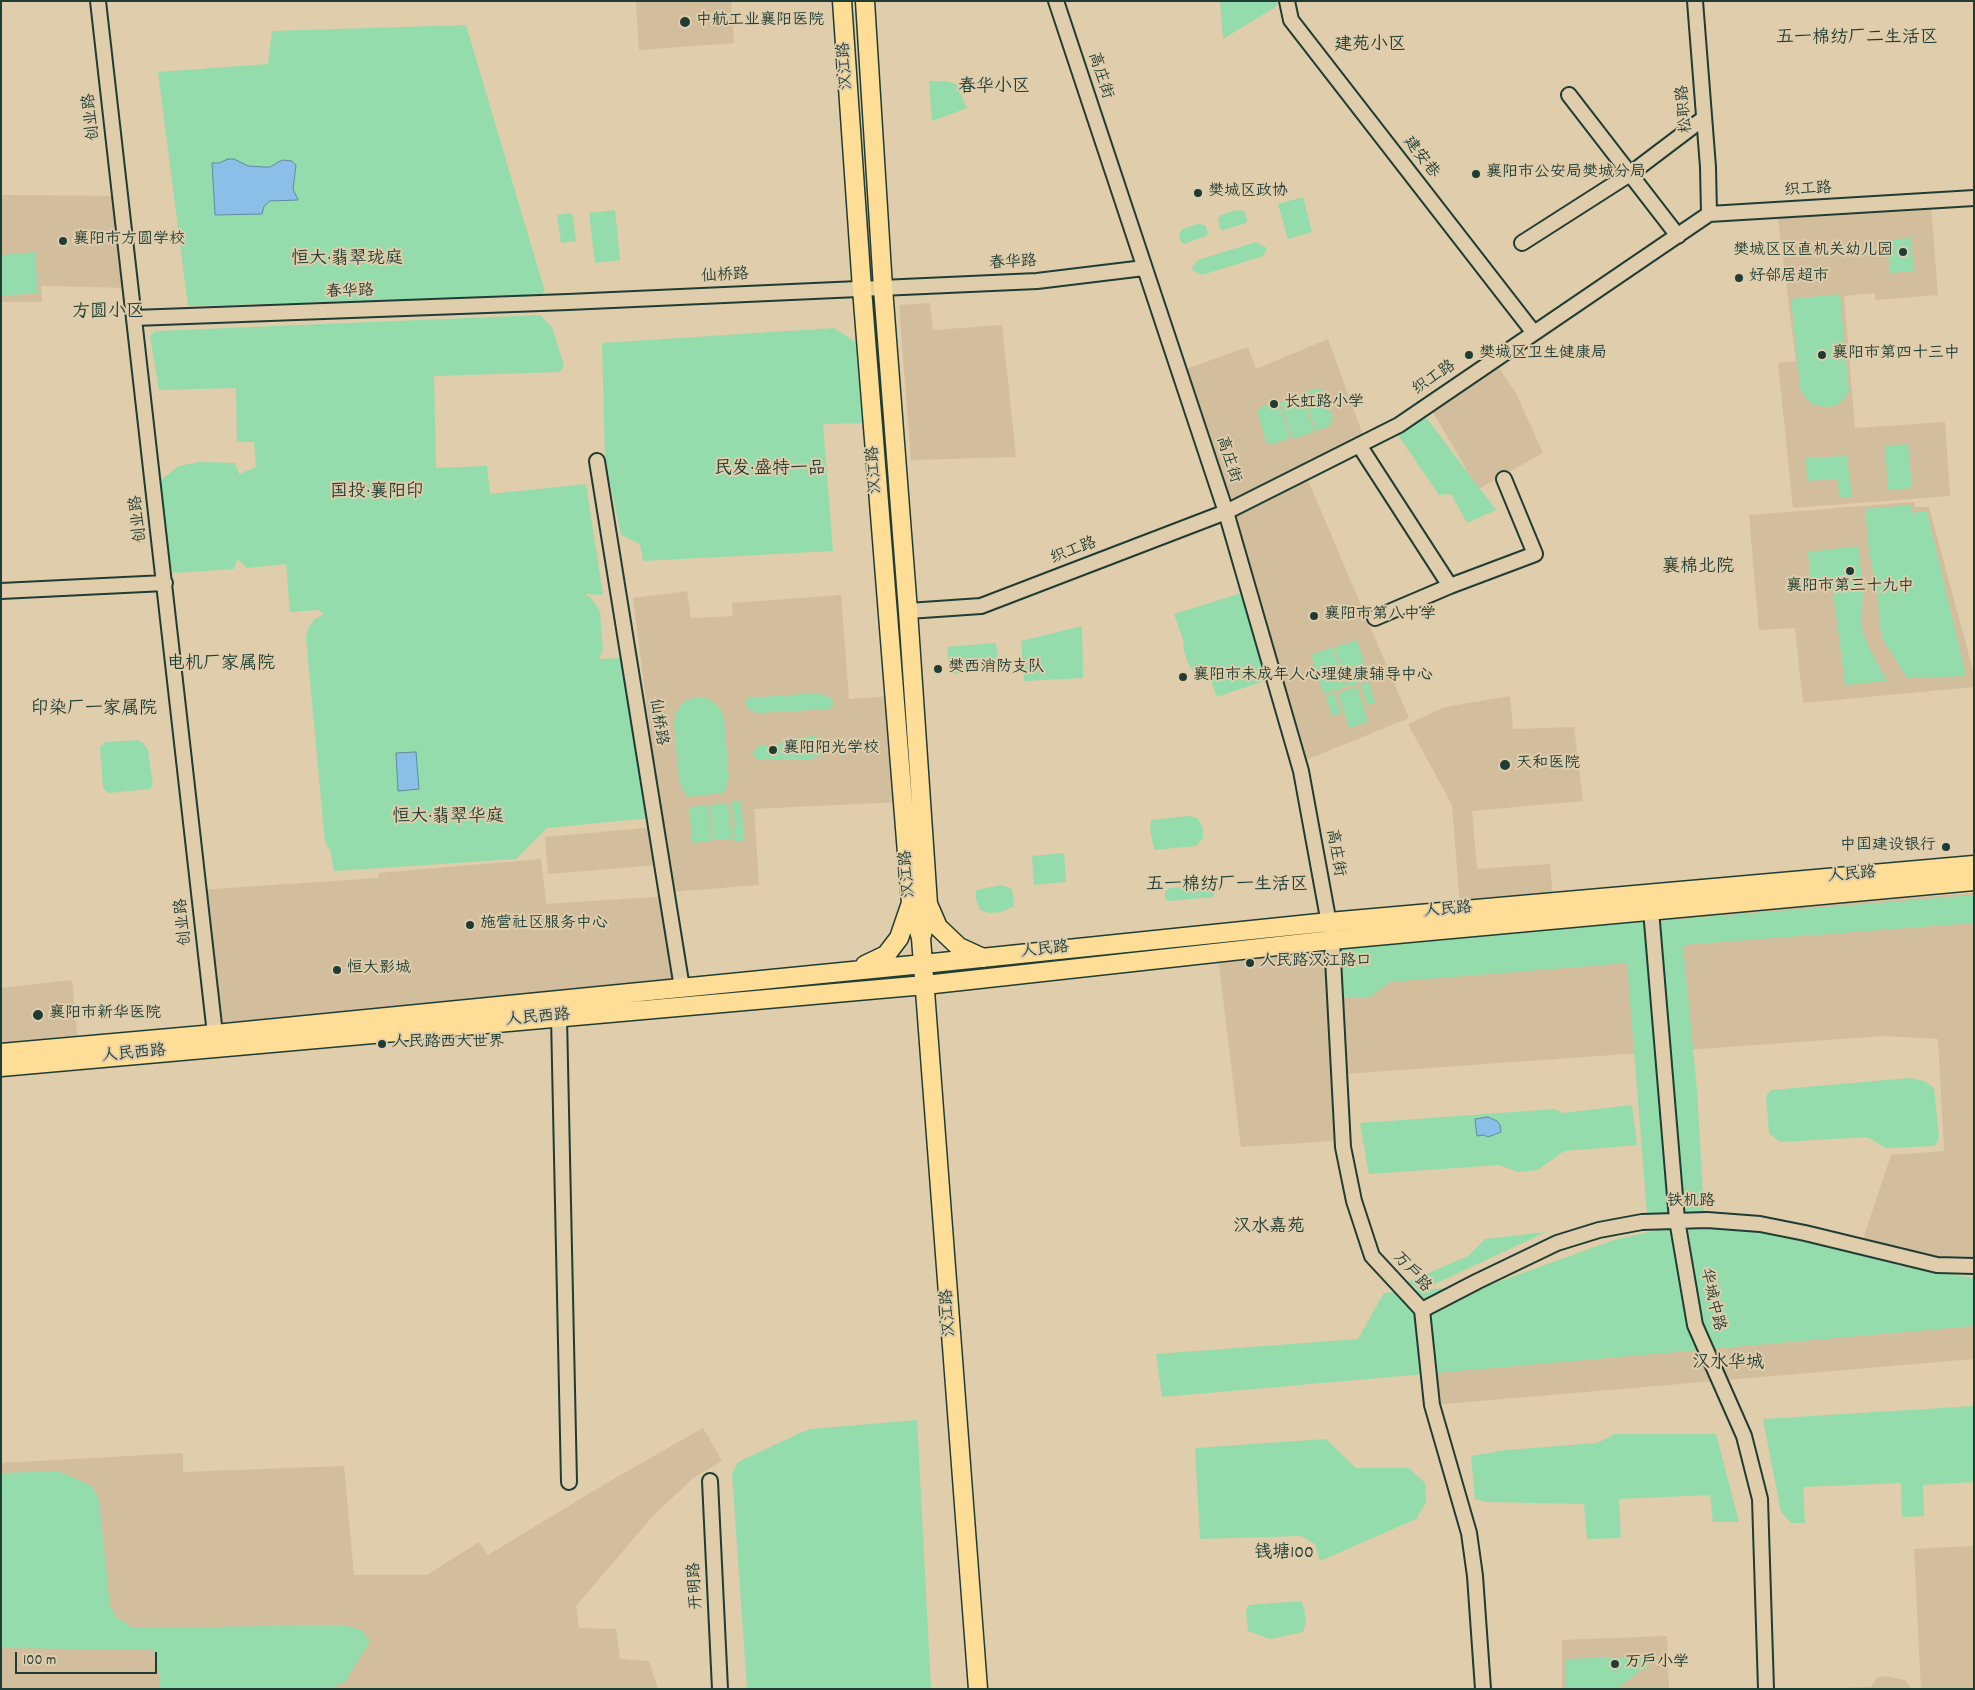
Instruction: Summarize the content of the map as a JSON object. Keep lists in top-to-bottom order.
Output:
{
  "streets": {
    "main road": ["汉江路", "人民路", "人民西路"],
    "street": [
      "高庄街",
      "松职路",
      "创业路",
      "建安巷",
      "织工路",
      "春华路",
      "仙桥路",
      "铁机路",
      "万户路",
      "华城中路",
      "开明路"
    ]
  },
  "crossings": [
    ["汉江路", "织工路"],
    ["汉江路", "春华路"],
    ["汉江路", "仙桥路"],
    ["汉江路", "人民路"],
    ["汉江路", "人民西路"],
    ["高庄街", "织工路"],
    ["高庄街", "春华路"],
    ["高庄街", "人民路"],
    ["高庄街", "万户路"],
    ["松职路", "织工路"],
    ["创业路", "春华路"],
    ["创业路", "人民西路"],
    ["建安巷", "织工路"],
    ["春华路", "仙桥路"],
    ["仙桥路", "人民西路"],
    ["人民路", "人民西路"],
    ["人民路", "万户路"],
    ["人民路", "华城中路"],
    ["铁机路", "万户路"],
    ["铁机路", "华城中路"]
  ],
  "districts": [
    "五一棉纺厂二生活区",
    "建苑小区",
    "春华小区",
    "恒大·翡翠珑庭",
    "方圆小区",
    "民发·盛特一品",
    "国投·襄阳印",
    "襄棉北院",
    "电机厂家属院",
    "印染厂一家属院",
    "恒大·翡翠华庭",
    "五一棉纺厂一生活区",
    "汉水嘉苑",
    "汉水华城",
    "钱塘100"
  ],
  "places": [
    "中航工业襄阳医院",
    "襄阳市公安局樊城分局",
    "樊城区政协",
    "襄阳市方圆学校",
    "樊城区区直机关幼儿园",
    "好邻居超市",
    "樊城区卫生健康局",
    "襄阳市第四十三中",
    "长虹路小学",
    "襄阳市第三十九中",
    "襄阳市第八中学",
    "樊西消防支队",
    "襄阳市未成年人心理健康辅导中心",
    "襄阳阳光学校",
    "天和医院",
    "中国建设银行",
    "施营社区服务中心",
    "人民路汉江路口",
    "恒大影城",
    "襄阳市新华医院",
    "人民路西大世界",
    "万户小学"
  ],
  "scale_bar": "100 m"
}
